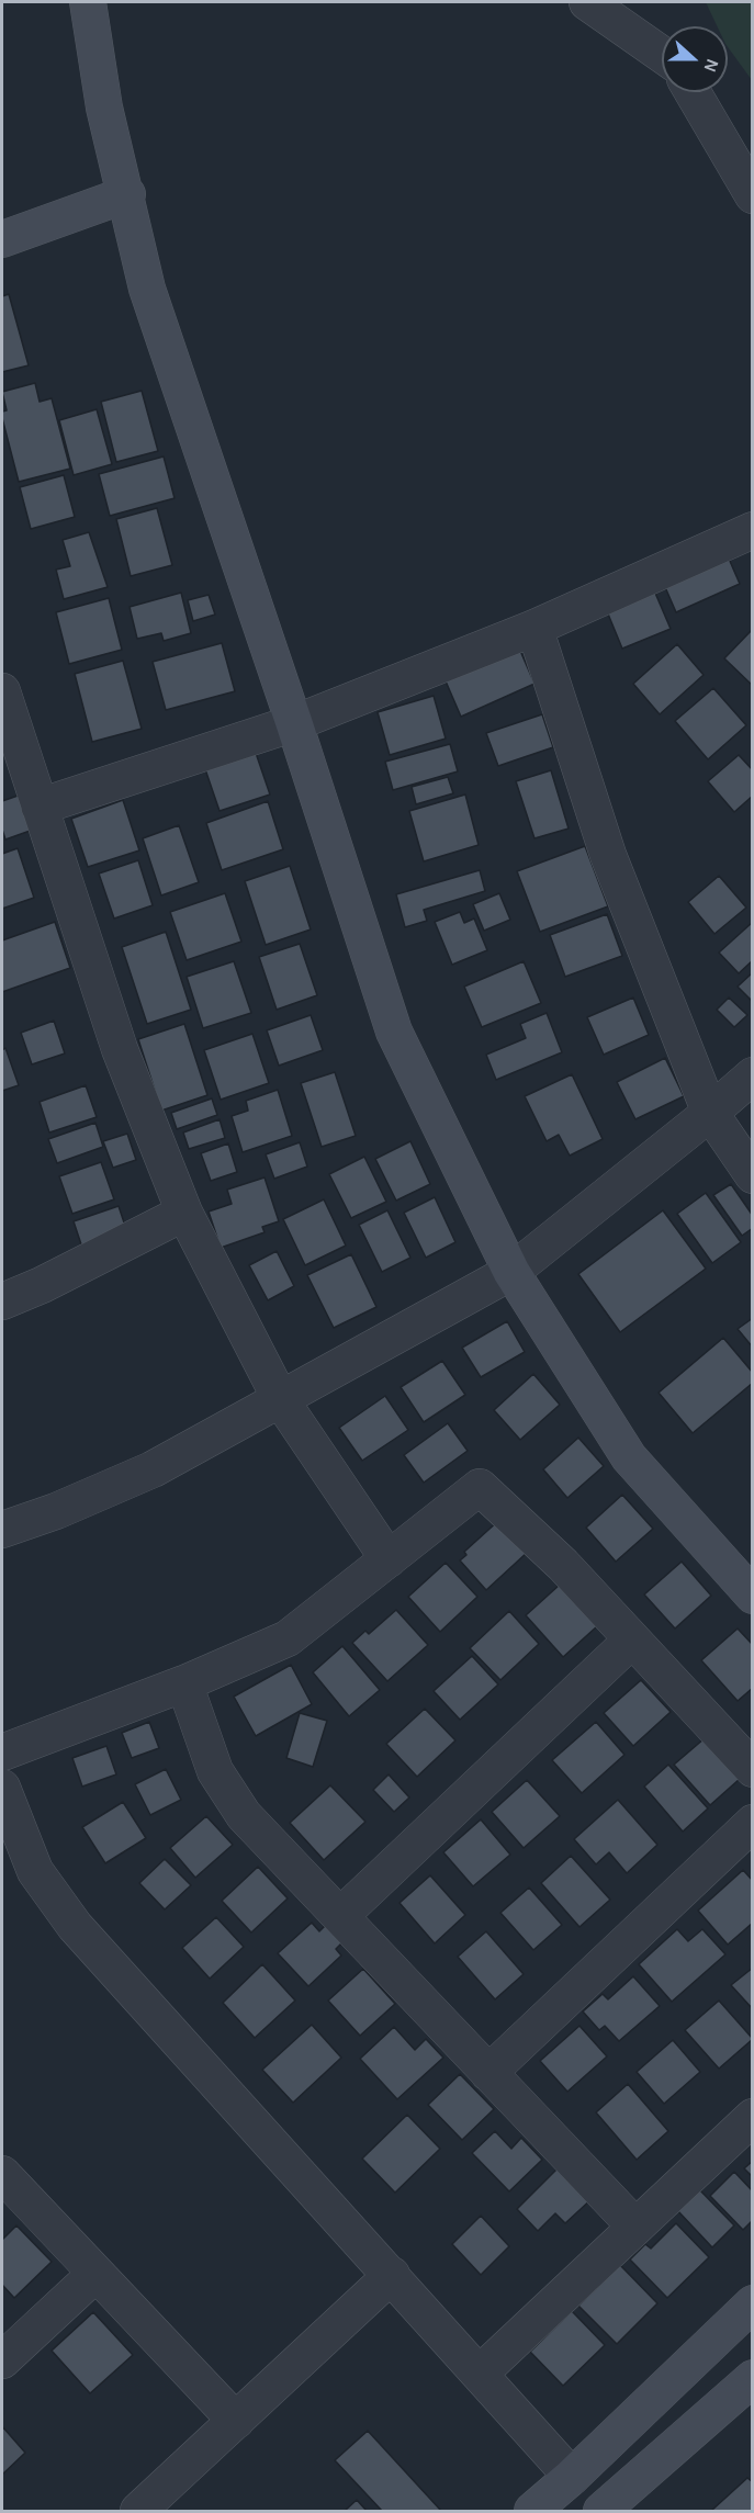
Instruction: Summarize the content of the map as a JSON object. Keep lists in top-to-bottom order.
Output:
{
  "north": "right"
}
